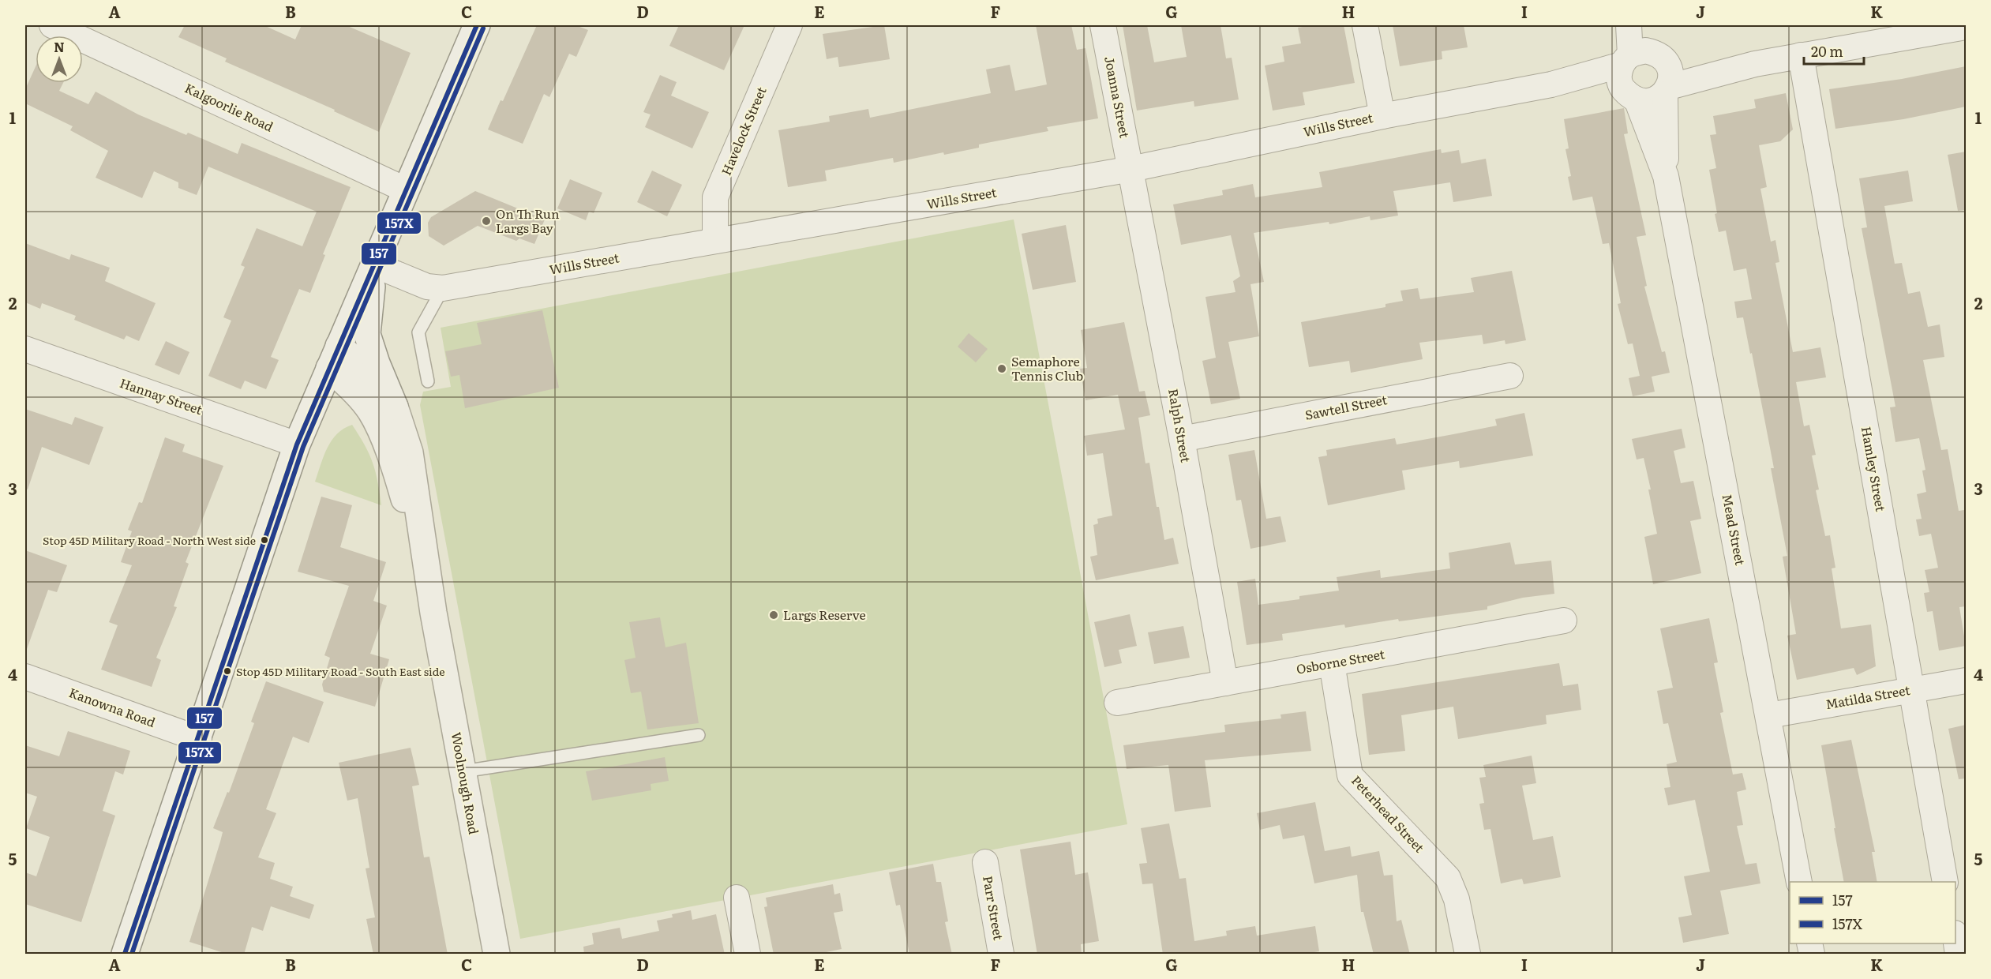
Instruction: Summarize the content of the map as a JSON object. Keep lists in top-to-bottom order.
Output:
{
  "streets": {
    "main road": ["Woolnough Road"],
    "street": [
      "Joanna Street",
      "Kalgoorlie Road",
      "Wills Street",
      "Havelock Street",
      "Hannay Street",
      "Sawtell Street",
      "Ralph Street",
      "Hamley Street",
      "Mead Street",
      "Osborne Street",
      "Matilda Street",
      "Kanowna Road",
      "Peterhead Street",
      "Parr Street"
    ]
  },
  "crossings": [
    ["Joanna Street", "Wills Street"],
    ["Joanna Street", "Ralph Street"],
    ["Wills Street", "Havelock Street"],
    ["Wills Street", "Ralph Street"],
    ["Wills Street", "Hamley Street"],
    ["Wills Street", "Mead Street"],
    ["Sawtell Street", "Ralph Street"],
    ["Ralph Street", "Osborne Street"],
    ["Hamley Street", "Matilda Street"],
    ["Mead Street", "Matilda Street"],
    ["Osborne Street", "Peterhead Street"]
  ],
  "places": [
    "On Th Run Largs Bay",
    "Semaphore Tennis Club",
    "Stop 45D Military Road - North West side",
    "Largs Reserve",
    "Stop 45D Military Road - South East side"
  ],
  "lines": ["transit line 157", "transit line 157X"],
  "legend": ["157", "157X"],
  "scale_bar": "20 m",
  "north": "top",
  "grid": {
    "columns": [
      "A",
      "B",
      "C",
      "D",
      "E",
      "F",
      "G",
      "H",
      "I",
      "J",
      "K"
    ],
    "rows": [
      "1",
      "2",
      "3",
      "4",
      "5"
    ]
  }
}
